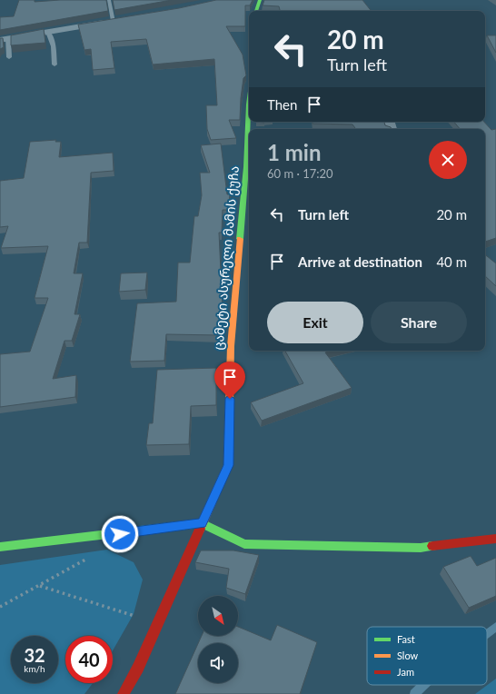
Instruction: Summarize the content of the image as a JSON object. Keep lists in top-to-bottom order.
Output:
{
  "streets": {
    "street": ["ცამეტი ასურელი მამის ქუჩა"]
  },
  "legend": ["Fast", "Slow", "Jam"],
  "north": "bottom right",
  "page": {
    "turn": ["20 m", "Turn left"],
    "then": "Then",
    "heading": ["1 min", "60 m · 17:20"],
    "list": [
      {
        "name": "Turn left",
        "value": "20 m"
      },
      {
        "name": "Arrive at destination",
        "value": "40 m"
      }
    ],
    "buttons": ["Exit", "Share"],
    "speed": "32 km/h",
    "limit": "40"
  }
}
